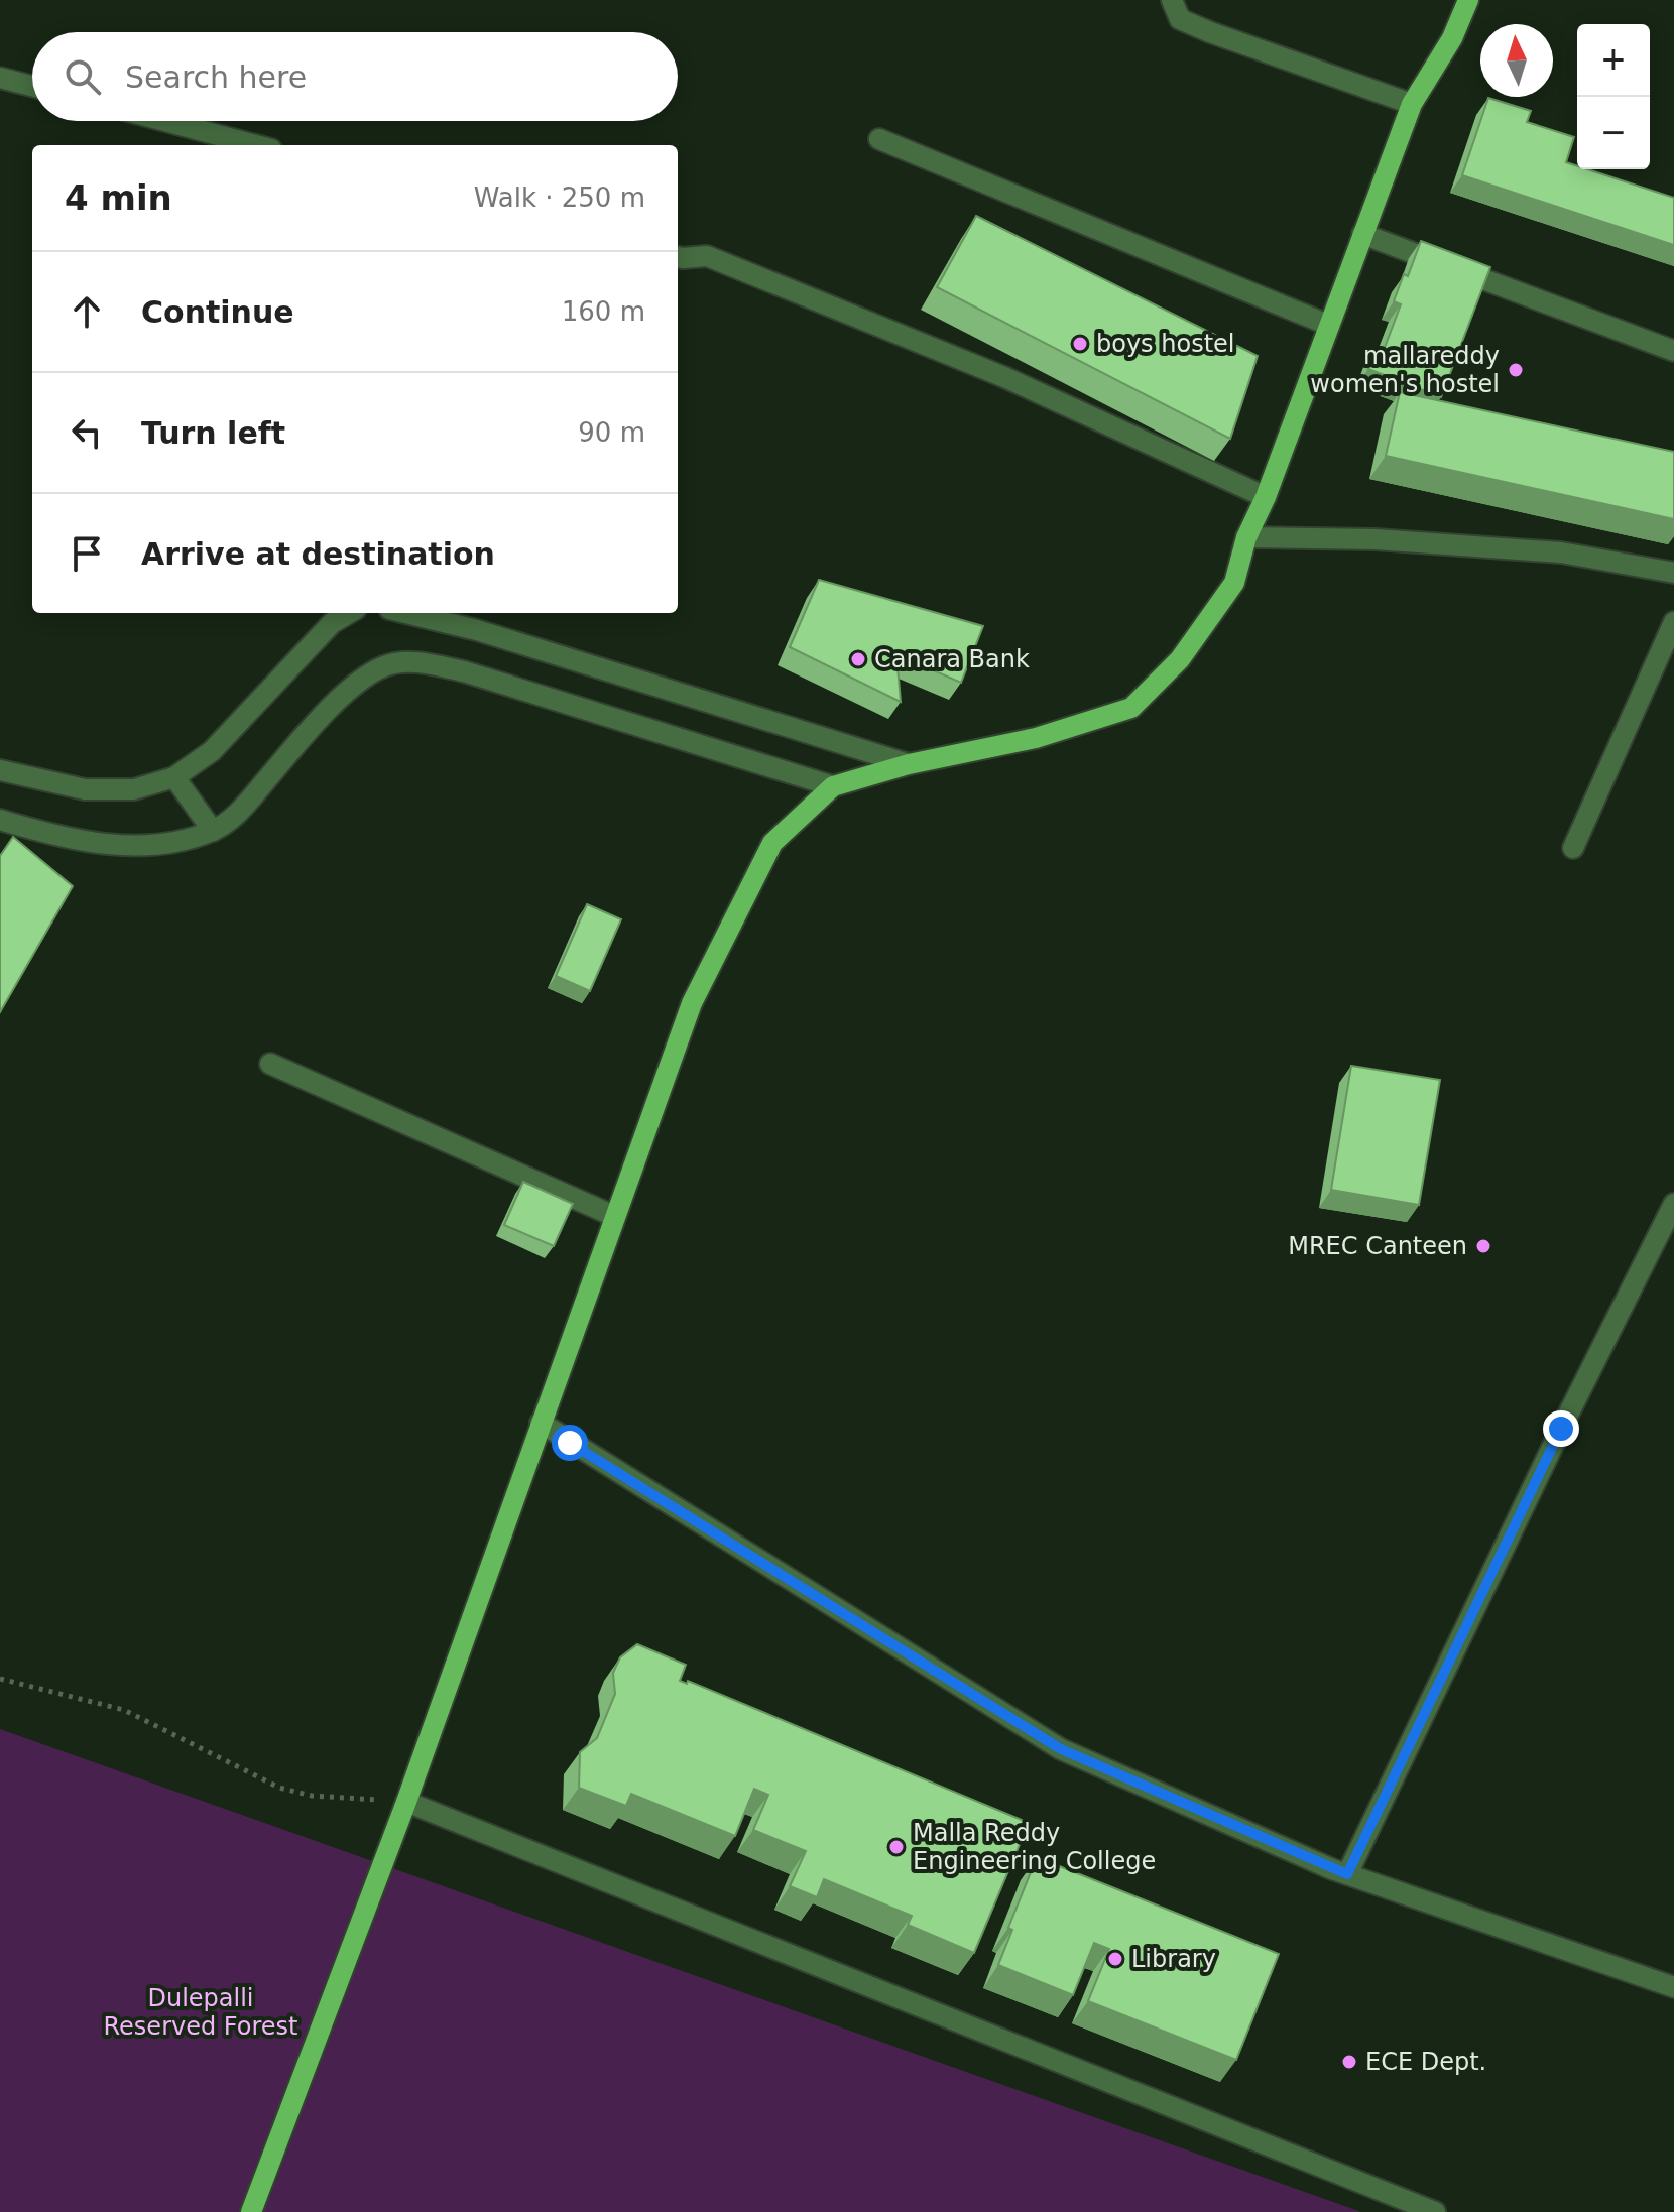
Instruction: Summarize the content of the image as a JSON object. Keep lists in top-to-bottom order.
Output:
{
  "parks": ["Dulepalli Reserved Forest"],
  "places": [
    "boys hostel",
    "mallareddy women's hostel",
    "Canara Bank",
    "MREC Canteen",
    "Malla Reddy Engineering College",
    "Library",
    "ECE Dept."
  ],
  "north": "top",
  "page": {
    "map_buttons": ["+", "−"],
    "search": "Search here",
    "heading": ["4 min", "Walk · 250 m"],
    "list": [
      ["Continue", "160 m"],
      ["Turn left", "90 m"],
      "Arrive at destination"
    ]
  }
}
